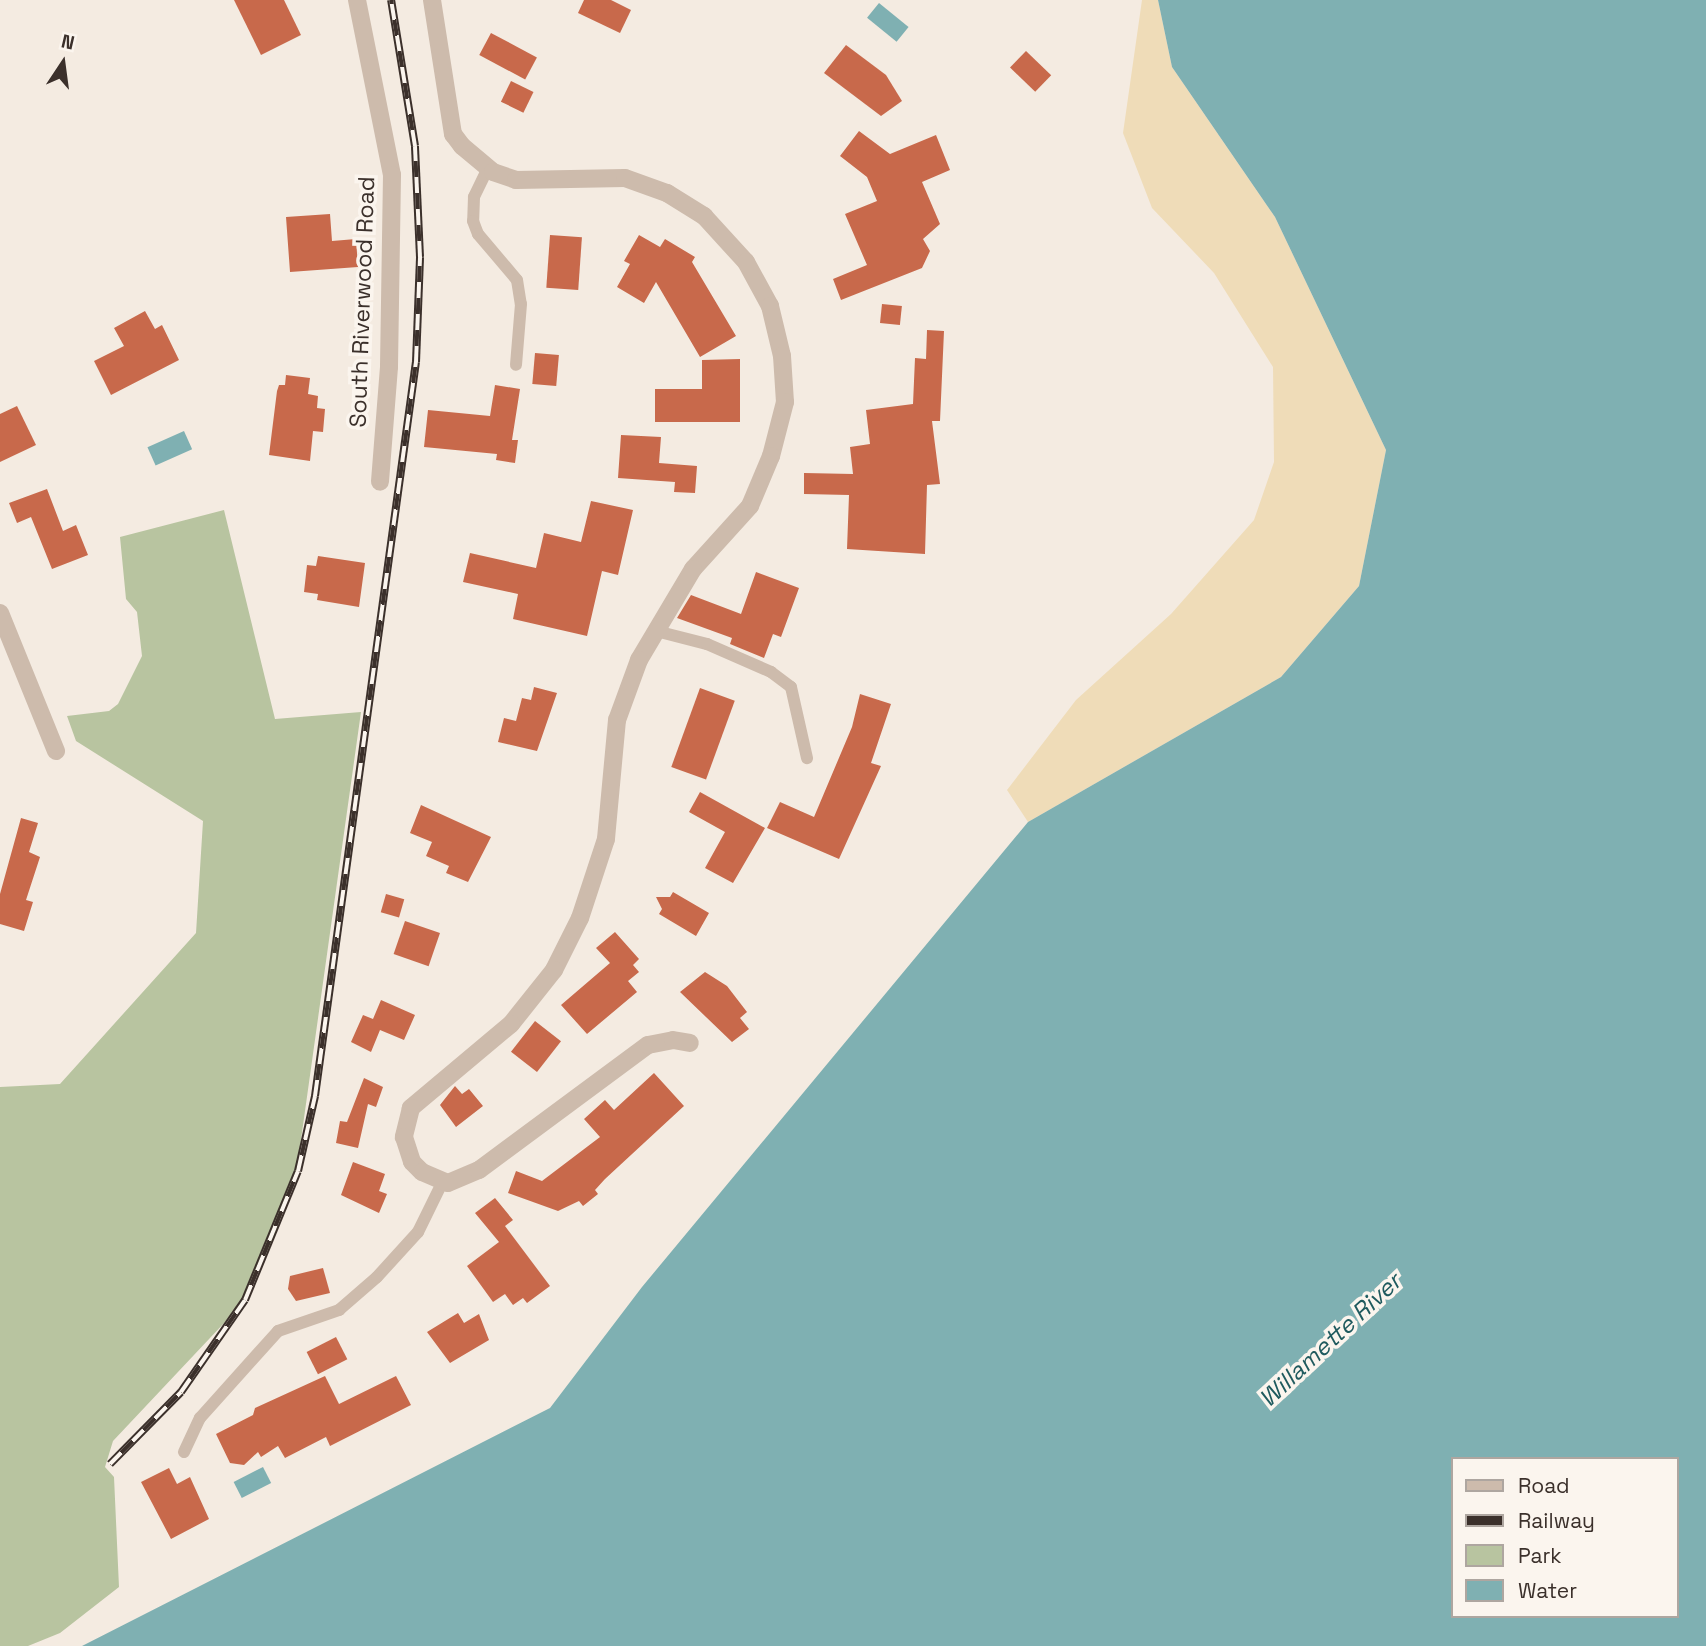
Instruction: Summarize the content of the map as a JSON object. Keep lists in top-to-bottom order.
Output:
{
  "streets": {
    "street": ["South Riverwood Road"]
  },
  "water": ["Willamette River"],
  "legend": [
    "Road",
    "Railway",
    "Park",
    "Water"
  ],
  "north": "top"
}
